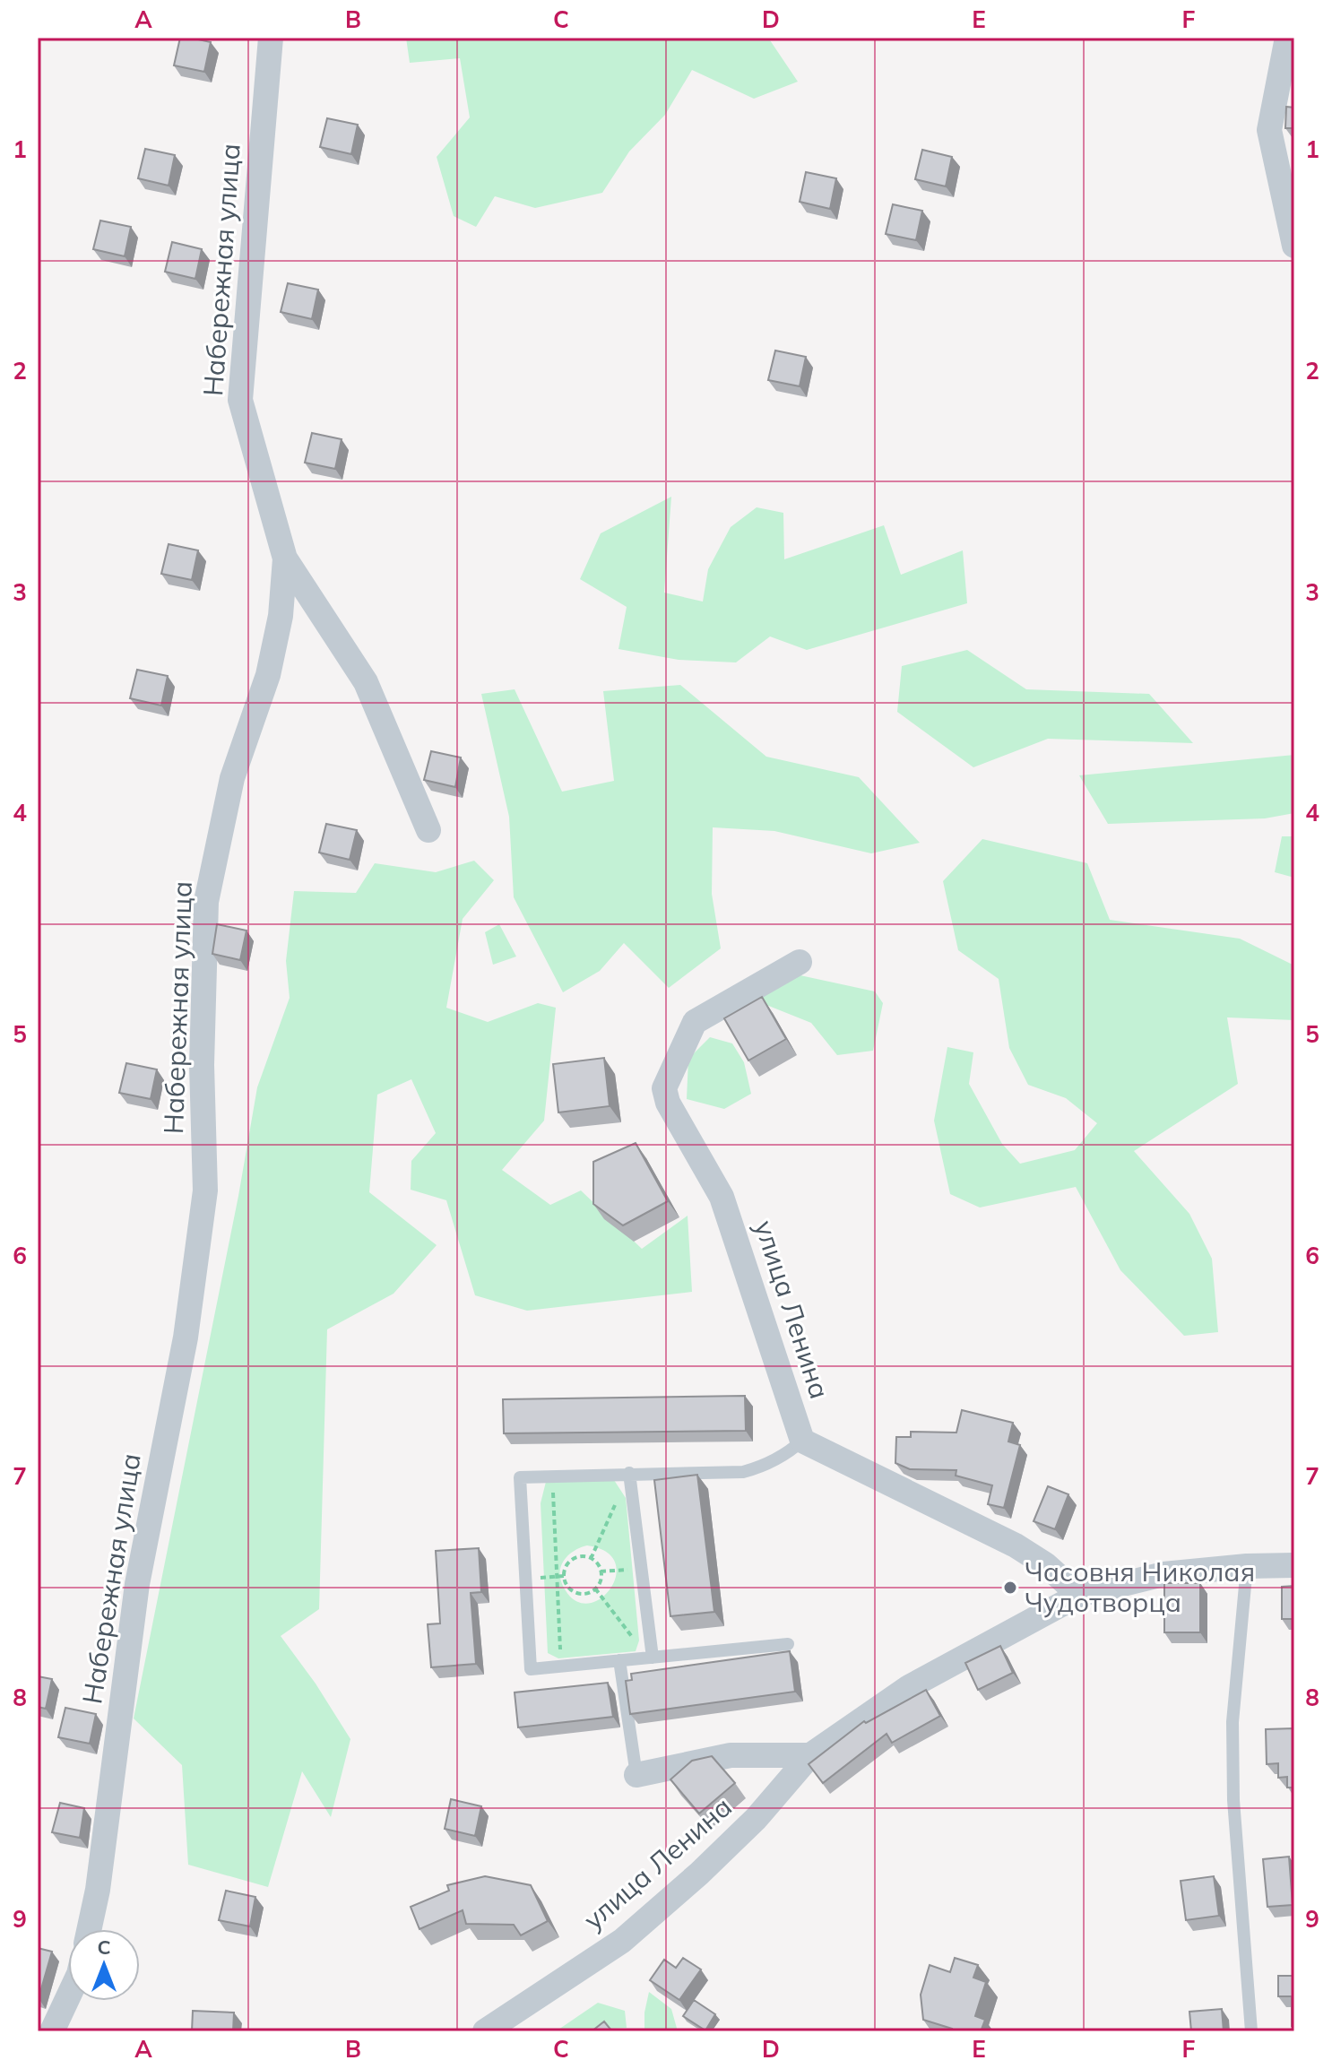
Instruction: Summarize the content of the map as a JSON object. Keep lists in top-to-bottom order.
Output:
{
  "streets": {
    "street": ["Набережная улица", "улица Ленина"]
  },
  "places": ["Часовня Николая Чудотворца"],
  "north": "top",
  "grid": {
    "columns": [
      "A",
      "B",
      "C",
      "D",
      "E",
      "F"
    ],
    "rows": [
      "1",
      "2",
      "3",
      "4",
      "5",
      "6",
      "7",
      "8",
      "9"
    ]
  }
}
